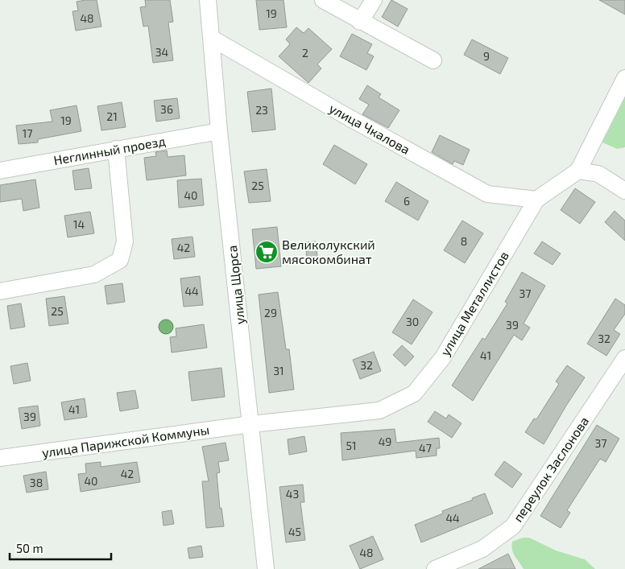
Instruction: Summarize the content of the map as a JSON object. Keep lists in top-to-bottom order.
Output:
{
  "streets": {
    "street": [
      "улица Чкалова",
      "Неглинный проезд",
      "улица Щорса",
      "улица Металлистов",
      "улица Парижской Коммуны",
      "переулок Заслонова"
    ]
  },
  "crossings": [
    ["улица Чкалова", "улица Щорса"],
    ["улица Чкалова", "улица Металлистов"],
    ["Неглинный проезд", "улица Щорса"],
    ["улица Щорса", "улица Металлистов"],
    ["улица Щорса", "улица Парижской Коммуны"],
    ["улица Металлистов", "улица Парижской Коммуны"]
  ],
  "places": {
    "supermarket": ["Великолукский мясокомбинат"]
  },
  "house_numbers": [
    "19",
    "48",
    "34",
    "2",
    "9",
    "36",
    "23",
    "21",
    "19",
    "17",
    "25",
    "40",
    "6",
    "14",
    "8",
    "42",
    "44",
    "37",
    "25",
    "29",
    "30",
    "39",
    "32",
    "41",
    "32",
    "31",
    "41",
    "39",
    "49",
    "37",
    "51",
    "47",
    "42",
    "40",
    "38",
    "43",
    "44",
    "45",
    "48"
  ],
  "scale_bar": "50 m"
}
